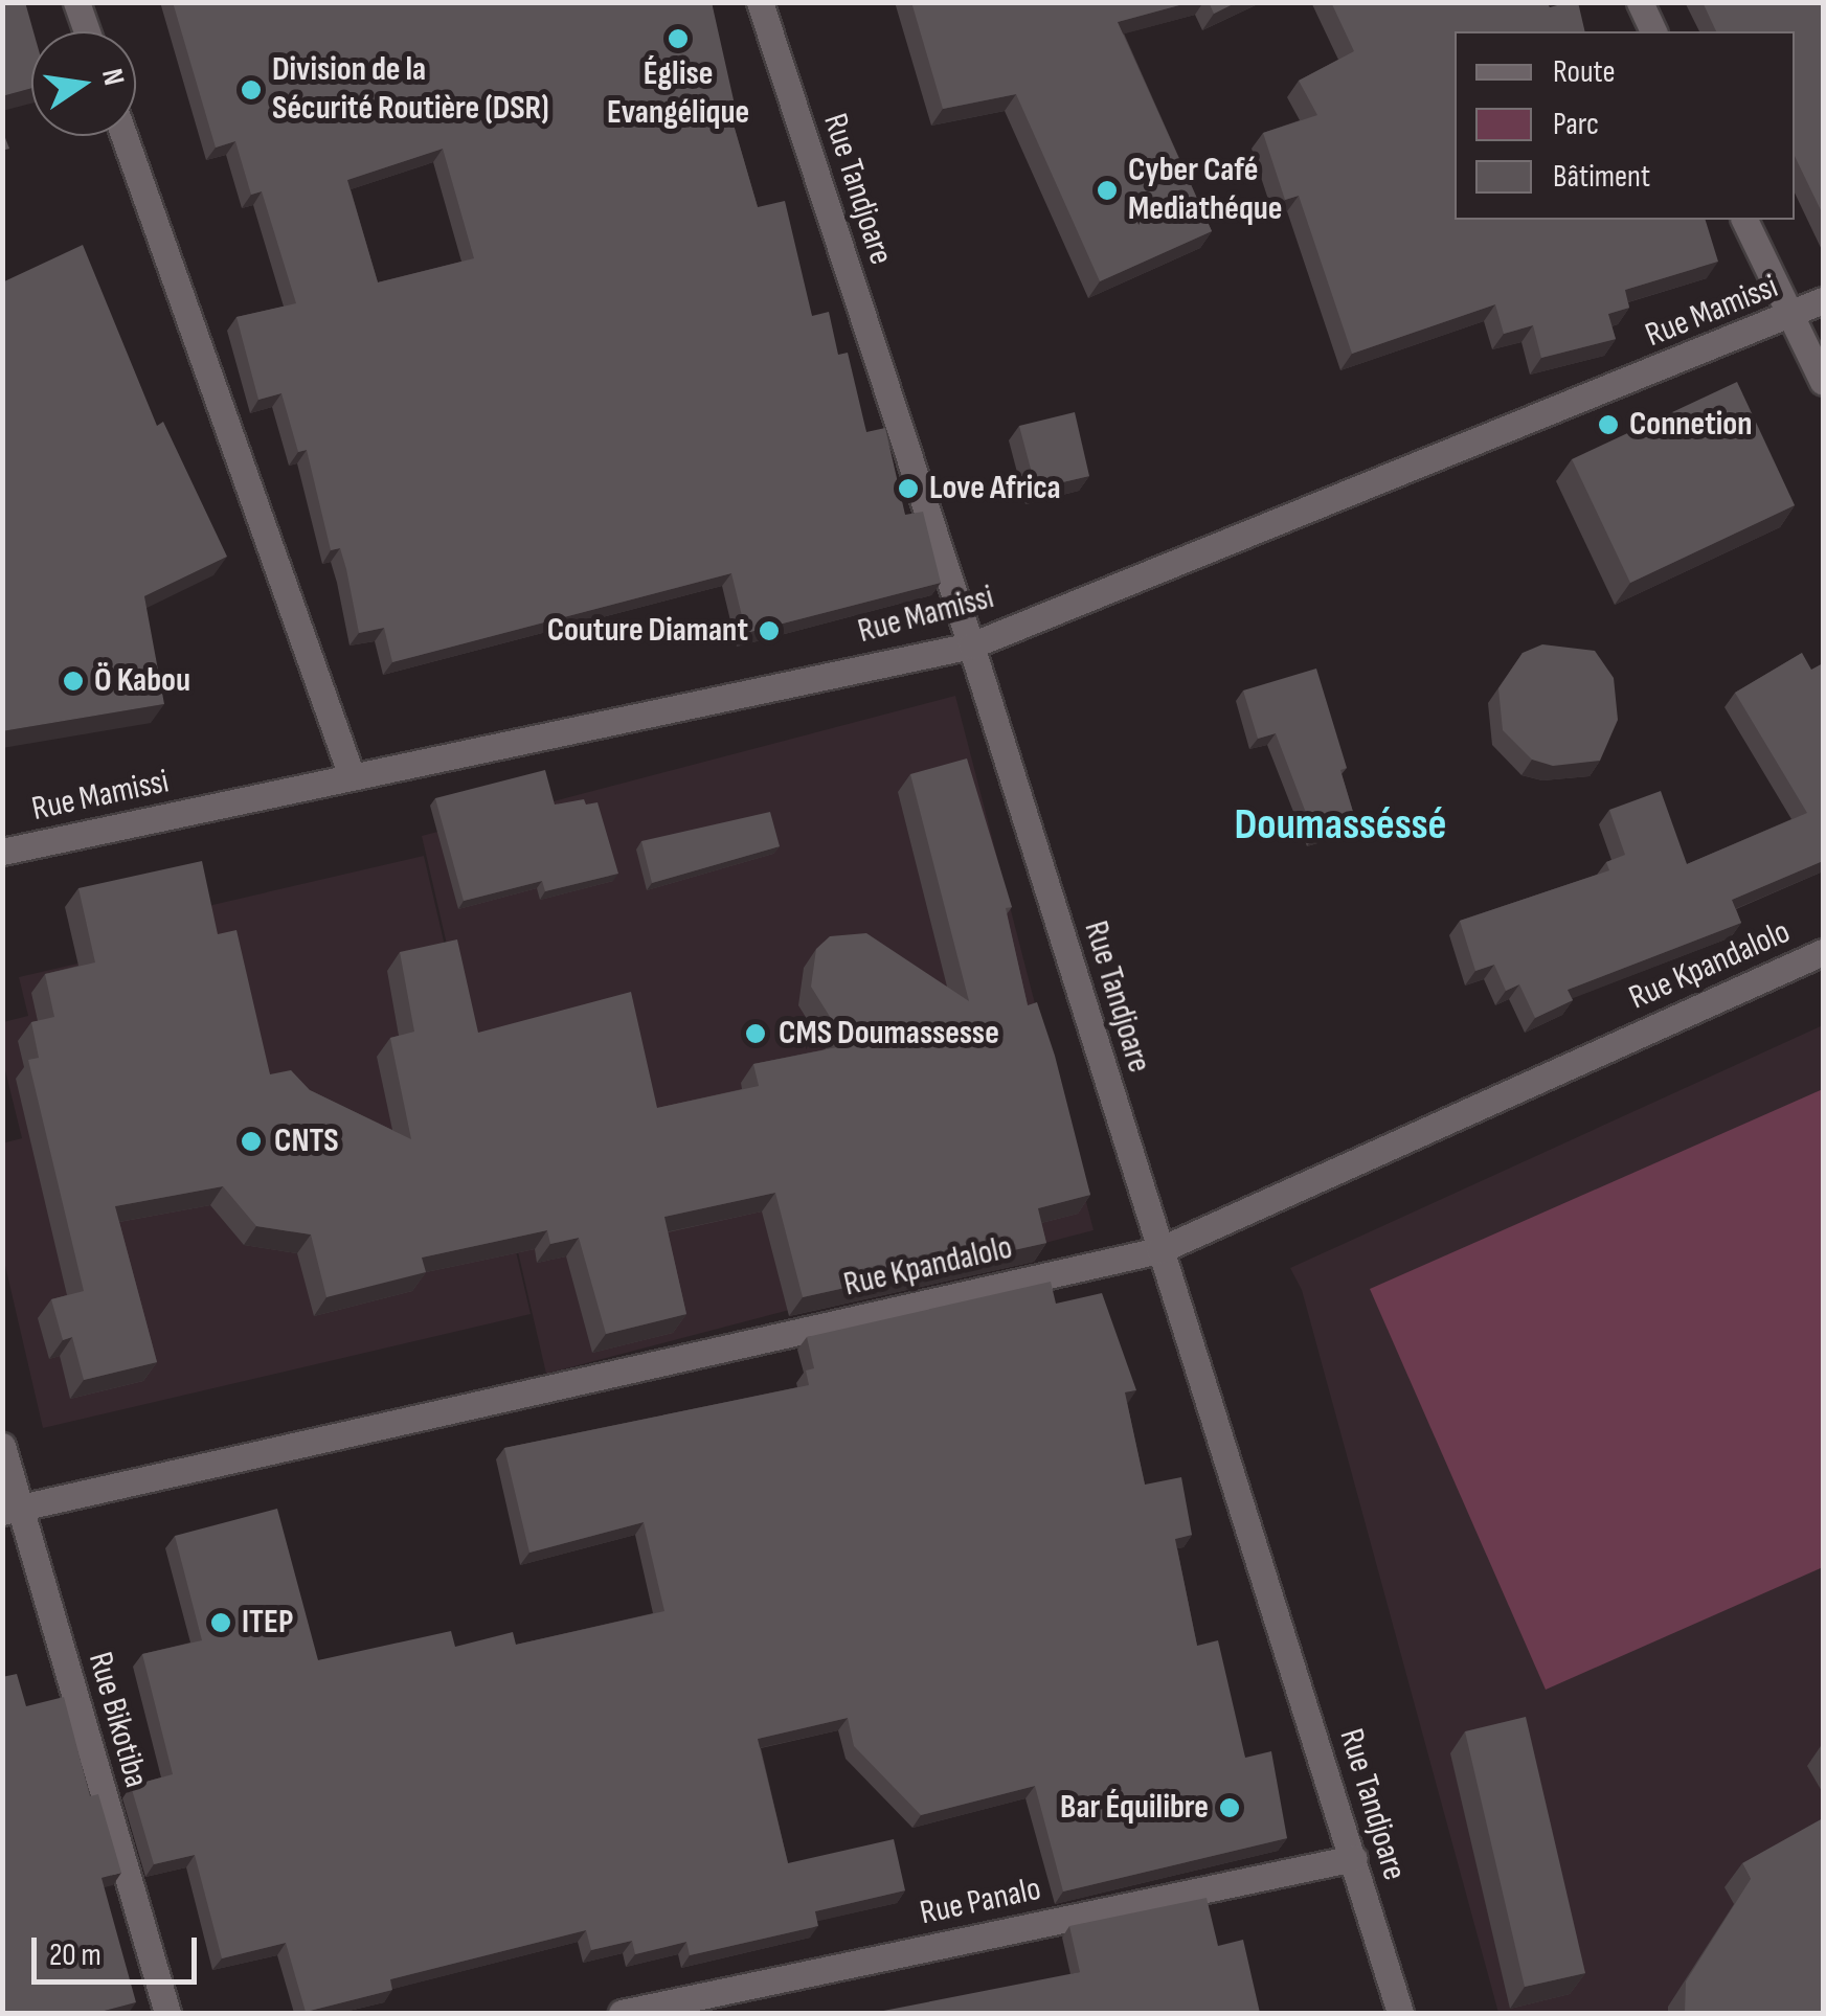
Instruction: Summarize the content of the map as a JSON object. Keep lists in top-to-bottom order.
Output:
{
  "streets": {
    "street": [
      "Rue Tandjoare",
      "Rue Mamissi",
      "Rue Kpandalolo",
      "Rue Bikotiba",
      "Rue Panalo"
    ]
  },
  "crossings": [
    ["Rue Tandjoare", "Rue Mamissi"],
    ["Rue Tandjoare", "Rue Kpandalolo"],
    ["Rue Tandjoare", "Rue Panalo"],
    ["Rue Kpandalolo", "Rue Bikotiba"]
  ],
  "districts": ["Doumasséssé"],
  "places": [
    "Église Evangélique",
    "Division de la Sécurité Routière (DSR)",
    "Cyber Café Mediathéque",
    "Connetion",
    "Love Africa",
    "Couture Diamant",
    "Ö Kabou",
    "CMS Doumassesse",
    "CNTS",
    "ITEP",
    "Bar Équilibre"
  ],
  "legend": ["Route", "Parc", "Bâtiment"],
  "scale_bar": "20 m",
  "north": "right"
}
